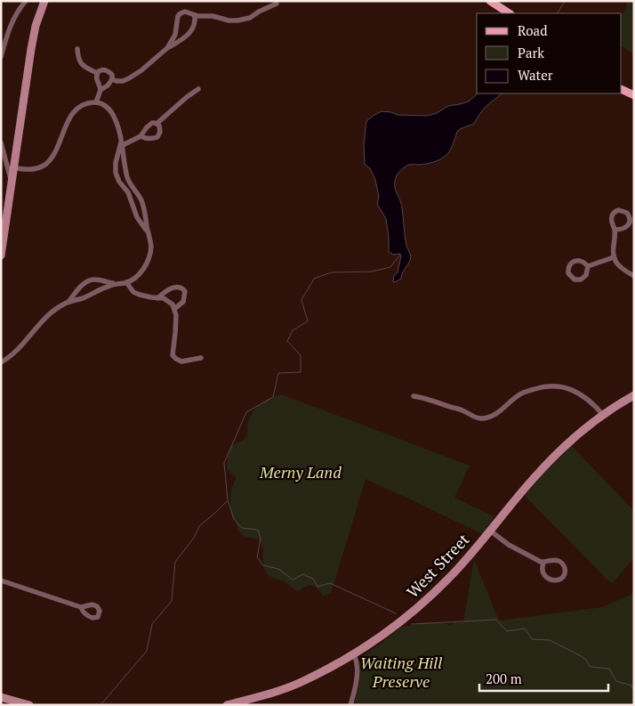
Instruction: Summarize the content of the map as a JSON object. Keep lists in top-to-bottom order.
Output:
{
  "streets": {
    "main road": ["West Street"]
  },
  "parks": ["Merny Land", "Waiting Hill Preserve"],
  "legend": ["Road", "Park", "Water"],
  "scale_bar": "200 m"
}
